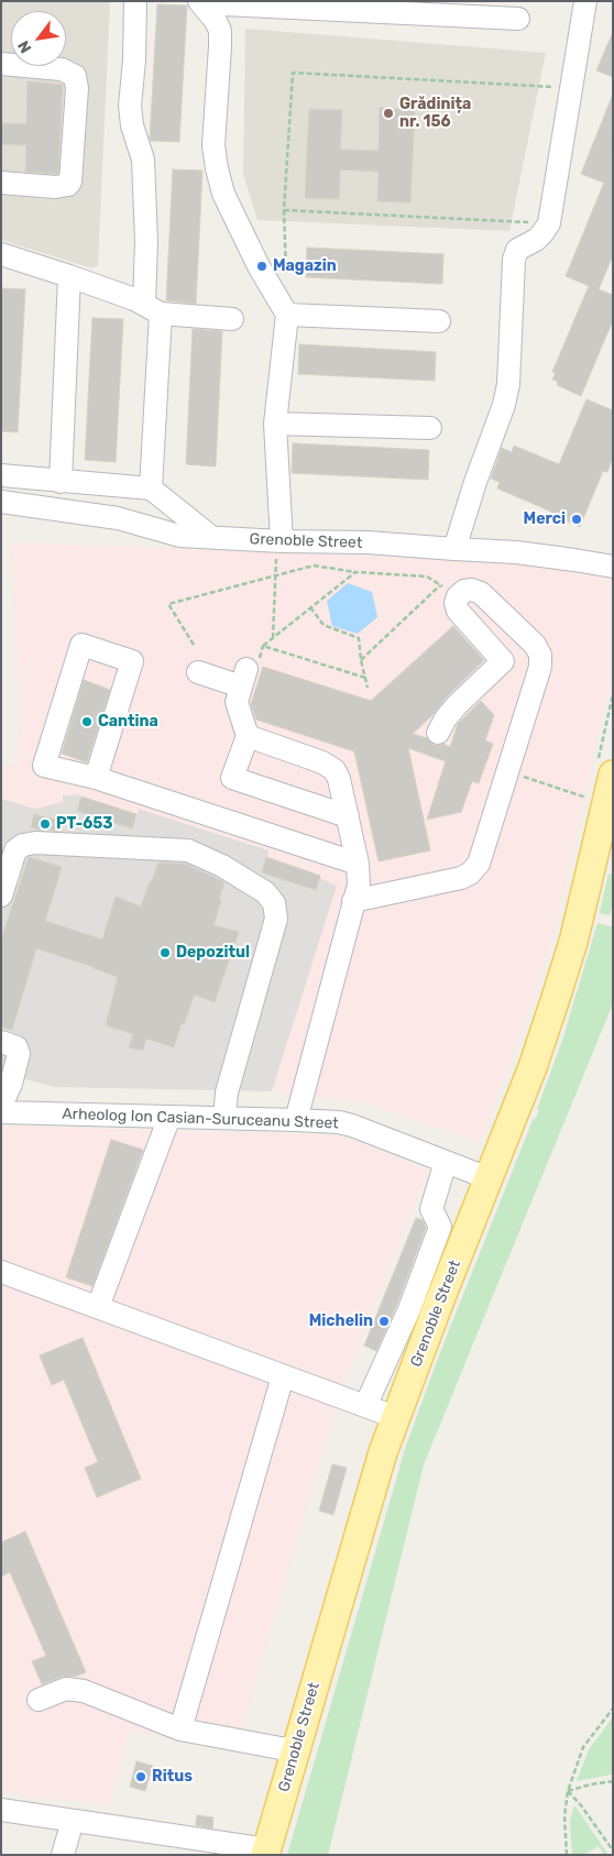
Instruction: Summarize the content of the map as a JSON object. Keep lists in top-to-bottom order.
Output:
{
  "streets": {
    "main road": ["Grenoble Street"],
    "street": ["Arheolog Ion Casian-Suruceanu Street"]
  },
  "crossings": [
    ["Grenoble Street", "Arheolog Ion Casian-Suruceanu Street"]
  ],
  "places": [
    "Grădinița nr. 156",
    "Magazin",
    "Merci",
    "Cantina",
    "PT-653",
    "Depozitul",
    "Michelin",
    "Ritus"
  ],
  "north": "bottom left"
}
